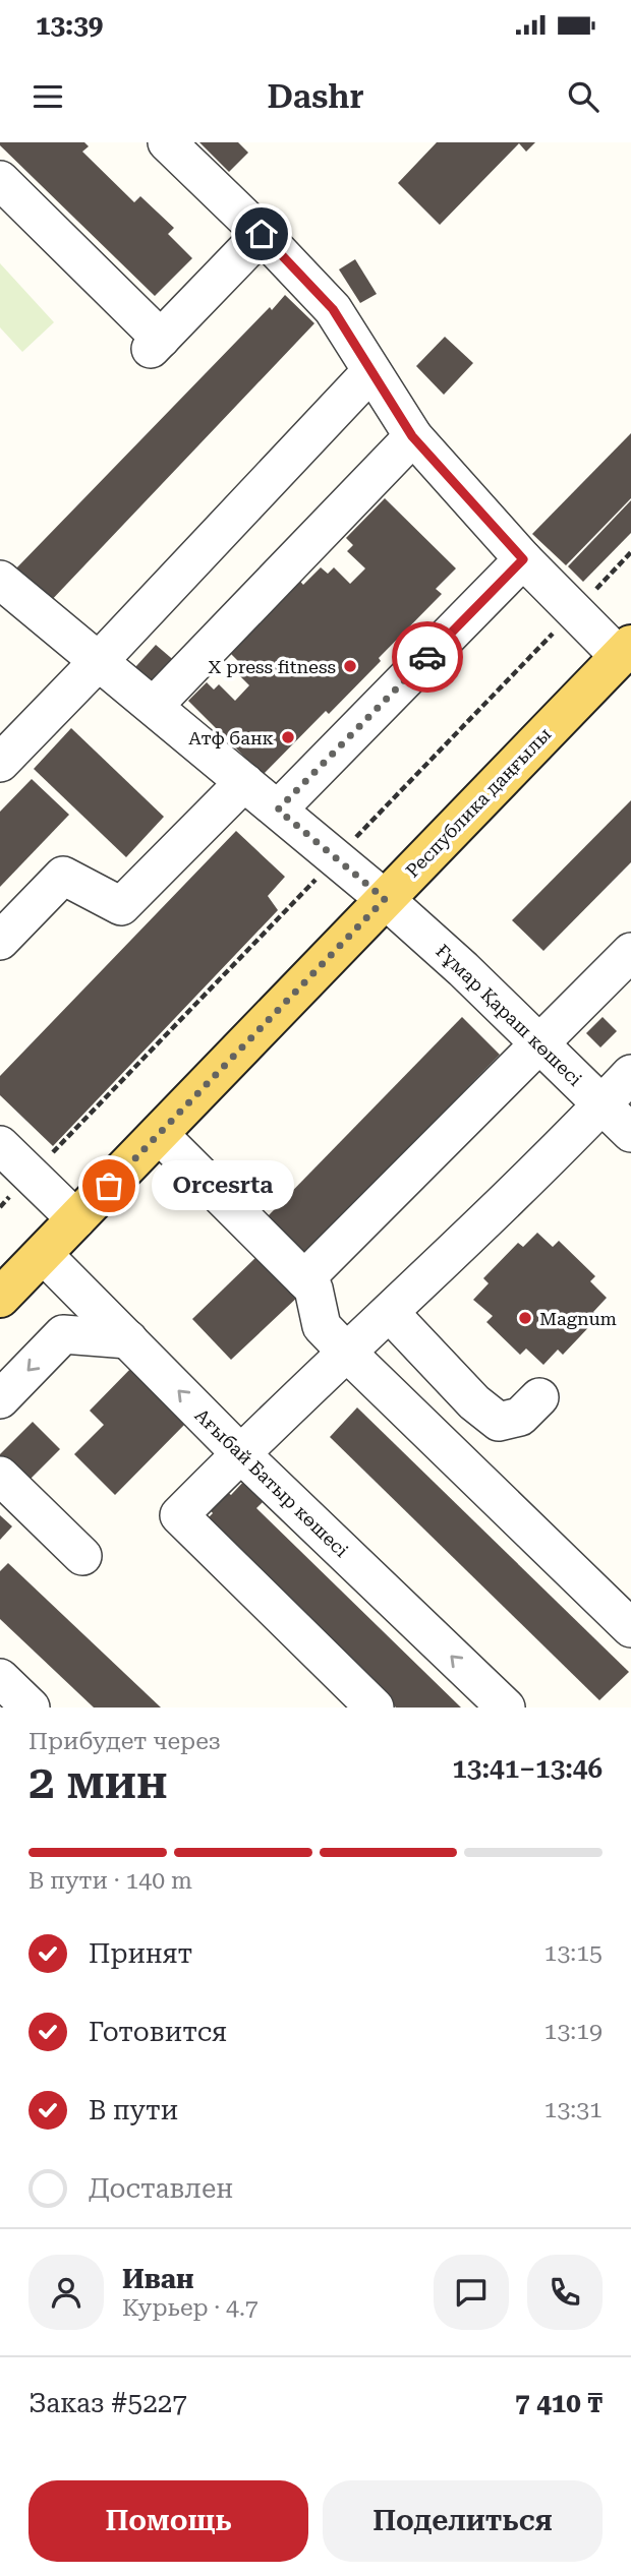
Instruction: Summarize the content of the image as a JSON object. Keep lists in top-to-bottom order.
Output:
{
  "streets": {
    "main road": ["Республика даңғылы"],
    "street": ["Ғұмар Қараш көшесі", "Ағыбай Батыр көшесі"]
  },
  "crossings": [
    ["Республика даңғылы", "Ғұмар Қараш көшесі"],
    ["Республика даңғылы", "Ағыбай Батыр көшесі"]
  ],
  "places": [
    "X press fitness",
    "Атф банк",
    "Orcesrta",
    "Magnum"
  ],
  "page": {
    "status": "13:39",
    "header": "Dashr",
    "bubble": "Orcesrta",
    "heading": ["2 мин", "Прибудет через", "13:41–13:46"],
    "panel": [
      "Иван",
      "Курьер · 4.7",
      "Заказ #5227",
      "7 410 ₸"
    ],
    "bar": "В пути · 140 m",
    "list": [
      ["Принят", "13:15"],
      ["Готовится", "13:19"],
      ["В пути", "13:31"],
      "Доставлен"
    ],
    "buttons": ["Помощь", "Поделиться"]
  }
}
